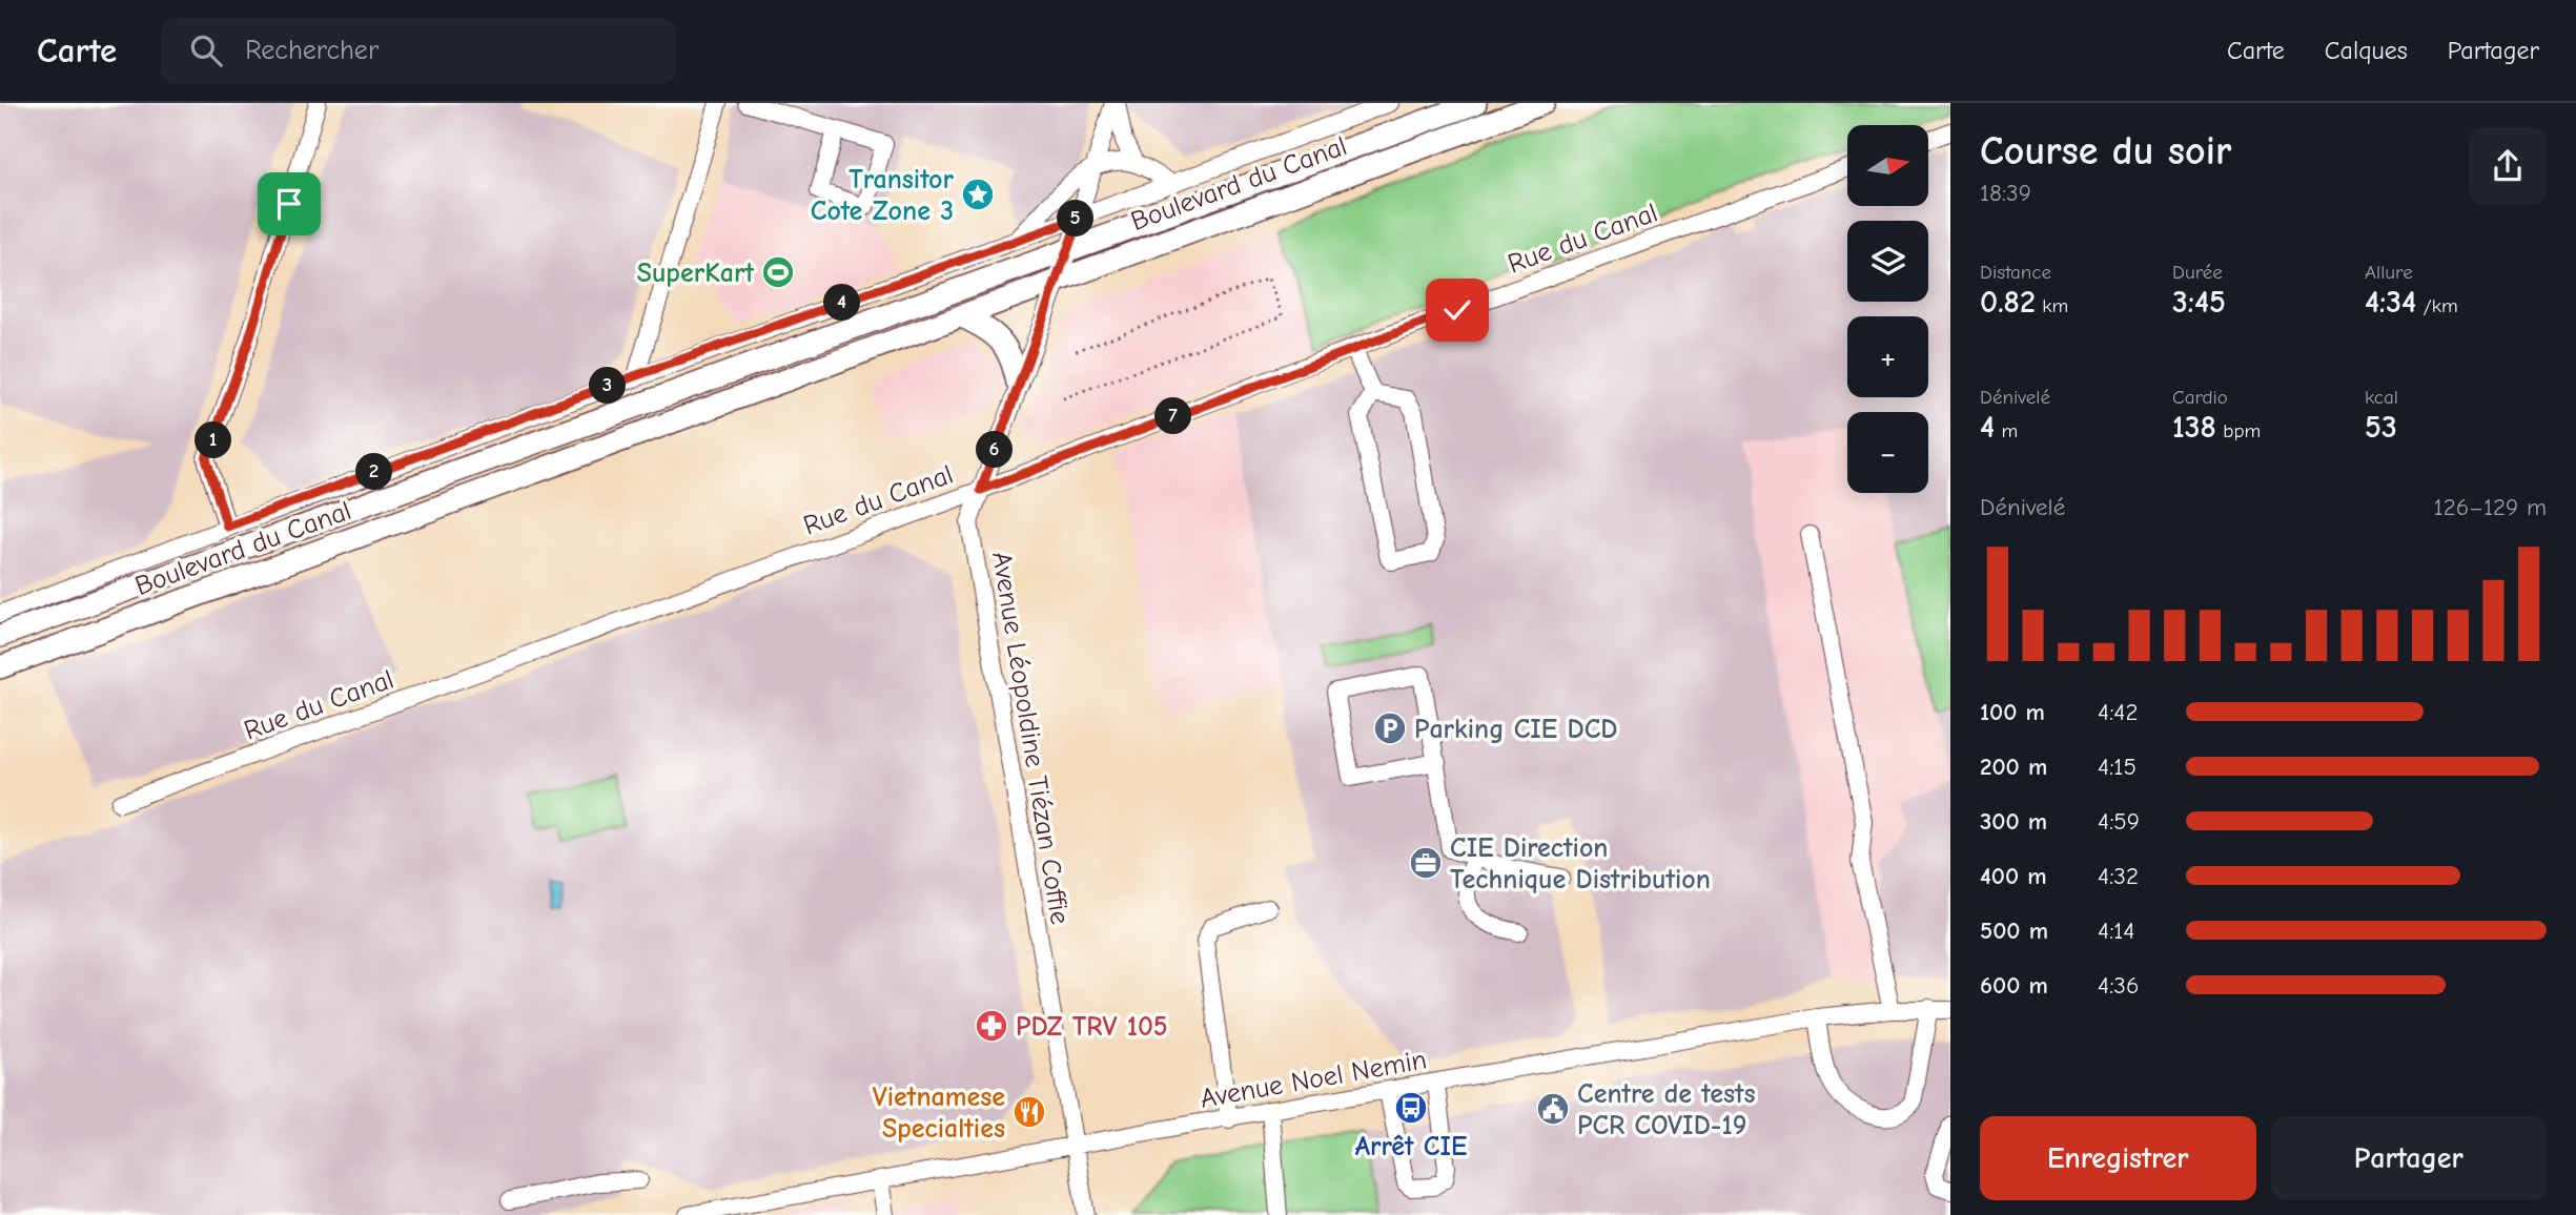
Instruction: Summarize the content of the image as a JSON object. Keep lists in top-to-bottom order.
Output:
{
  "streets": {
    "main road": ["Boulevard du Canal"],
    "street": ["Rue du Canal", "Avenue Léopoldine Tiézan Coffie", "Avenue Noel Nemin"]
  },
  "crossings": [
    ["Boulevard du Canal", "Avenue Léopoldine Tiézan Coffie"],
    ["Rue du Canal", "Avenue Léopoldine Tiézan Coffie"],
    ["Avenue Léopoldine Tiézan Coffie", "Avenue Noel Nemin"]
  ],
  "places": {
    "place": ["Transitor Cote Zone 3"],
    "sports": ["SuperKart"],
    "parking": ["Parking CIE DCD"],
    "office": ["CIE Direction Technique Distribution"],
    "pharmacy": ["PDZ TRV 105"],
    "bus stop": ["Arrêt CIE"],
    "public building": ["Centre de tests PCR COVID-19"],
    "restaurant": ["Vietnamese Specialties"]
  },
  "north": "right",
  "page": {
    "header": "Carte",
    "search": "Rechercher",
    "nav": ["Carte", "Calques", "Partager"],
    "heading": ["Course du soir", "18:39"],
    "map_buttons": ["+", "−"],
    "pins": [
      "5",
      "4",
      "3",
      "7",
      "1",
      "6",
      "2"
    ],
    "stats": [
      ["Distance", "0.82 km"],
      ["Durée", "3:45"],
      ["Allure", "4:34 /km"],
      ["Dénivelé", "4 m"],
      ["Cardio", "138 bpm"],
      ["kcal", "53"]
    ],
    "chart": ["Dénivelé", "126–129 m"],
    "list": [
      {
        "name": "100 m",
        "note": "4:42"
      },
      {
        "name": "200 m",
        "note": "4:15"
      },
      {
        "name": "300 m",
        "note": "4:59"
      },
      {
        "name": "400 m",
        "note": "4:32"
      },
      {
        "name": "500 m",
        "note": "4:14"
      },
      {
        "name": "600 m",
        "note": "4:36"
      }
    ],
    "buttons": ["Enregistrer", "Partager"]
  }
}
